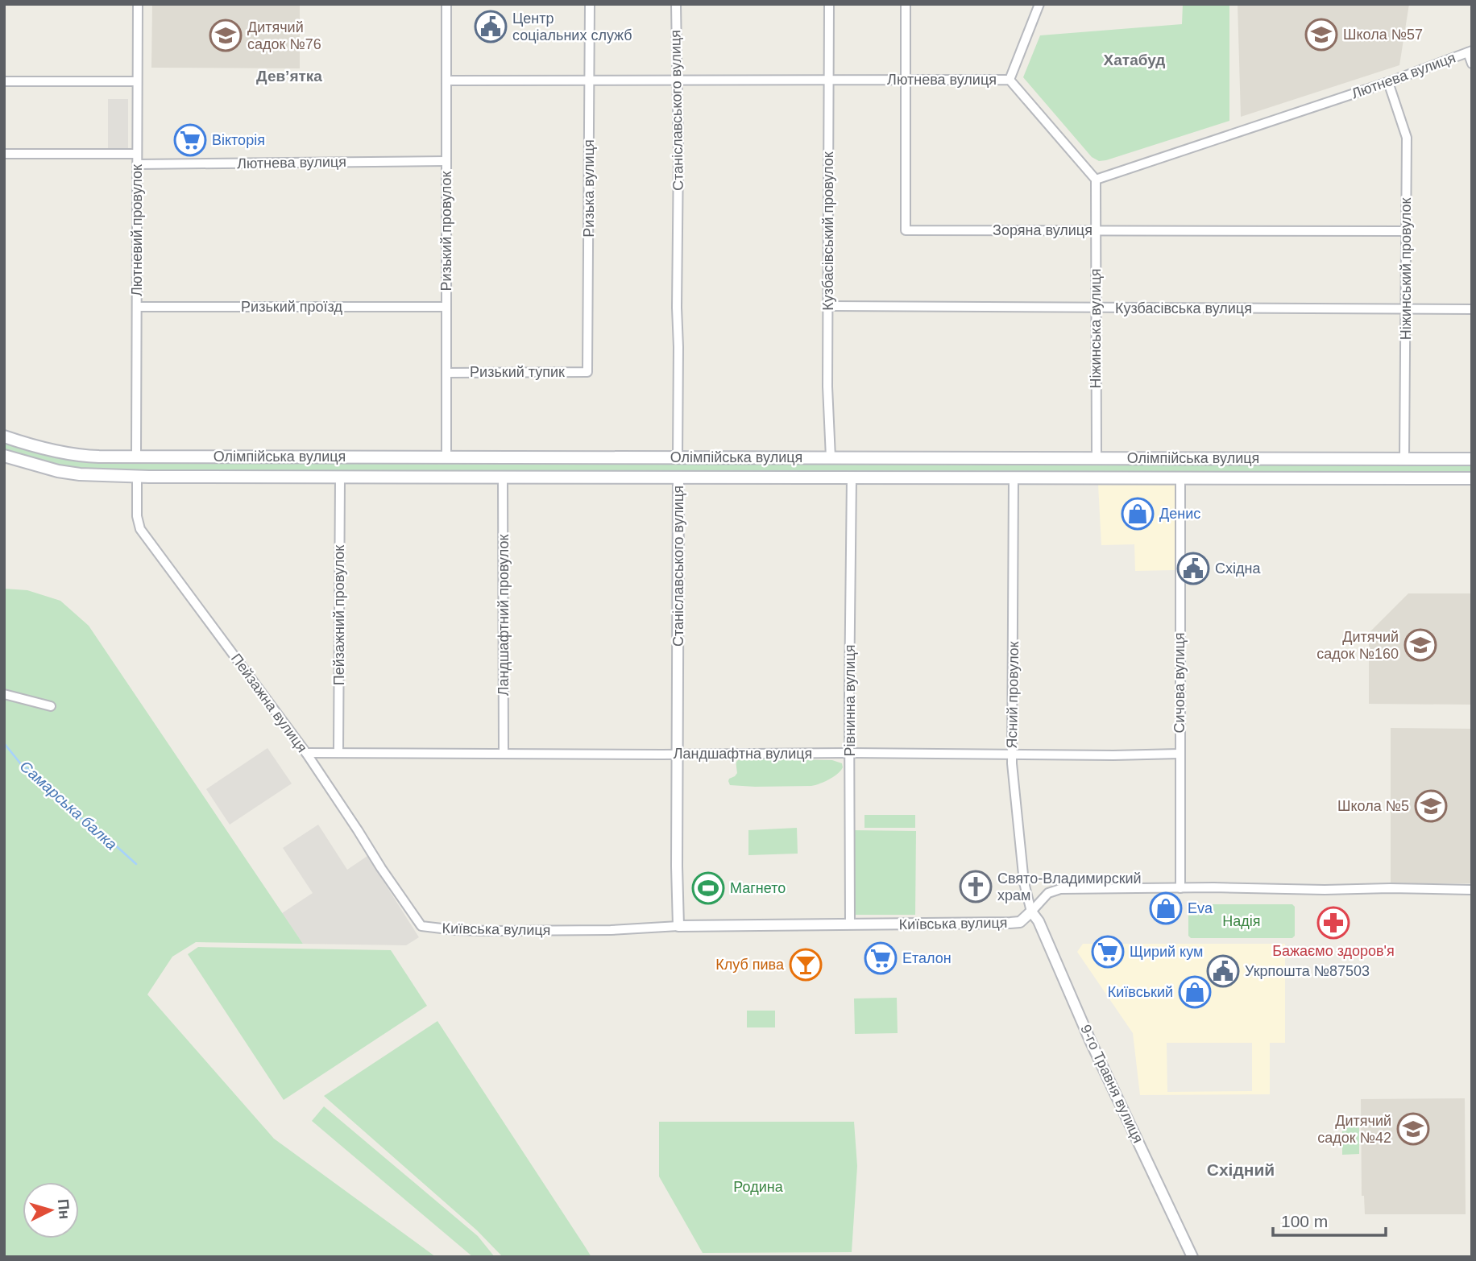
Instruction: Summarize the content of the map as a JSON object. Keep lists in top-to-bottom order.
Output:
{
  "streets": {
    "main road": ["Станіславського вулиця", "Ніжинська вулиця", "Олімпійська вулиця"],
    "street": [
      "Лютнева вулиця",
      "Ризька вулиця",
      "Лютневий провулок",
      "Зоряна вулиця",
      "Ризький провулок",
      "Кузбасівський провулок",
      "Ніжинський провулок",
      "Ризький проїзд",
      "Кузбасівська вулиця",
      "Ризький тупик",
      "Пейзажний провулок",
      "Ландшафтний провулок",
      "Сичова вулиця",
      "Ясний провулок",
      "Рівнинна вулиця",
      "Пейзажна вулиця",
      "Ландшафтна вулиця",
      "Київська вулиця",
      "9-го Травня вулиця"
    ]
  },
  "crossings": [
    ["Лютнева вулиця", "Станіславського вулиця"],
    ["Лютнева вулиця", "Ризька вулиця"],
    ["Лютнева вулиця", "Лютневий провулок"],
    ["Лютнева вулиця", "Зоряна вулиця"],
    ["Лютнева вулиця", "Ризький провулок"],
    ["Лютнева вулиця", "Кузбасівський провулок"],
    ["Лютнева вулиця", "Ніжинський провулок"],
    ["Лютнева вулиця", "Ніжинська вулиця"],
    ["Станіславського вулиця", "Олімпійська вулиця"],
    ["Станіславського вулиця", "Ландшафтна вулиця"],
    ["Станіславського вулиця", "Київська вулиця"],
    ["Ризька вулиця", "Ризький тупик"],
    ["Лютневий провулок", "Ризький проїзд"],
    ["Лютневий провулок", "Олімпійська вулиця"],
    ["Зоряна вулиця", "Ніжинський провулок"],
    ["Зоряна вулиця", "Ніжинська вулиця"],
    ["Ризький провулок", "Ризький проїзд"],
    ["Ризький провулок", "Ризький тупик"],
    ["Ризький провулок", "Олімпійська вулиця"],
    ["Кузбасівський провулок", "Кузбасівська вулиця"],
    ["Кузбасівський провулок", "Олімпійська вулиця"],
    ["Ніжинський провулок", "Кузбасівська вулиця"],
    ["Ніжинський провулок", "Олімпійська вулиця"],
    ["Кузбасівська вулиця", "Ніжинська вулиця"],
    ["Ніжинська вулиця", "Олімпійська вулиця"],
    ["Олімпійська вулиця", "Пейзажний провулок"],
    ["Олімпійська вулиця", "Ландшафтний провулок"],
    ["Олімпійська вулиця", "Сичова вулиця"],
    ["Олімпійська вулиця", "Ясний провулок"],
    ["Олімпійська вулиця", "Рівнинна вулиця"],
    ["Олімпійська вулиця", "Пейзажна вулиця"],
    ["Пейзажний провулок", "Ландшафтна вулиця"],
    ["Ландшафтний провулок", "Ландшафтна вулиця"],
    ["Сичова вулиця", "Ландшафтна вулиця"],
    ["Сичова вулиця", "Київська вулиця"],
    ["Ясний провулок", "Ландшафтна вулиця"],
    ["Ясний провулок", "Київська вулиця"],
    ["Ясний провулок", "9-го Травня вулиця"],
    ["Рівнинна вулиця", "Ландшафтна вулиця"],
    ["Рівнинна вулиця", "Київська вулиця"],
    ["Пейзажна вулиця", "Ландшафтна вулиця"],
    ["Пейзажна вулиця", "Київська вулиця"],
    ["Київська вулиця", "9-го Травня вулиця"]
  ],
  "districts": ["Хатабуд", "Дев’ятка", "Східний"],
  "water": ["Самарська балка"],
  "parks": ["Надія", "Родина"],
  "places": {
    "public building": ["Центр соціальних служб", "Східна", "Укрпошта №87503"],
    "school or university": [
      "Школа №57",
      "Дитячий садок №76",
      "Дитячий садок №160",
      "Школа №5",
      "Дитячий садок №42"
    ],
    "supermarket": ["Вікторія", "Щирий кум", "Еталон"],
    "shop": ["Денис", "Eva", "Київський"],
    "church": ["Свято-Владимирский храм"],
    "sports": ["Магнето"],
    "pharmacy": ["Бажаємо здоров'я"],
    "bar": ["Клуб пива"]
  },
  "scale_bar": "100 m",
  "north": "right"
}
